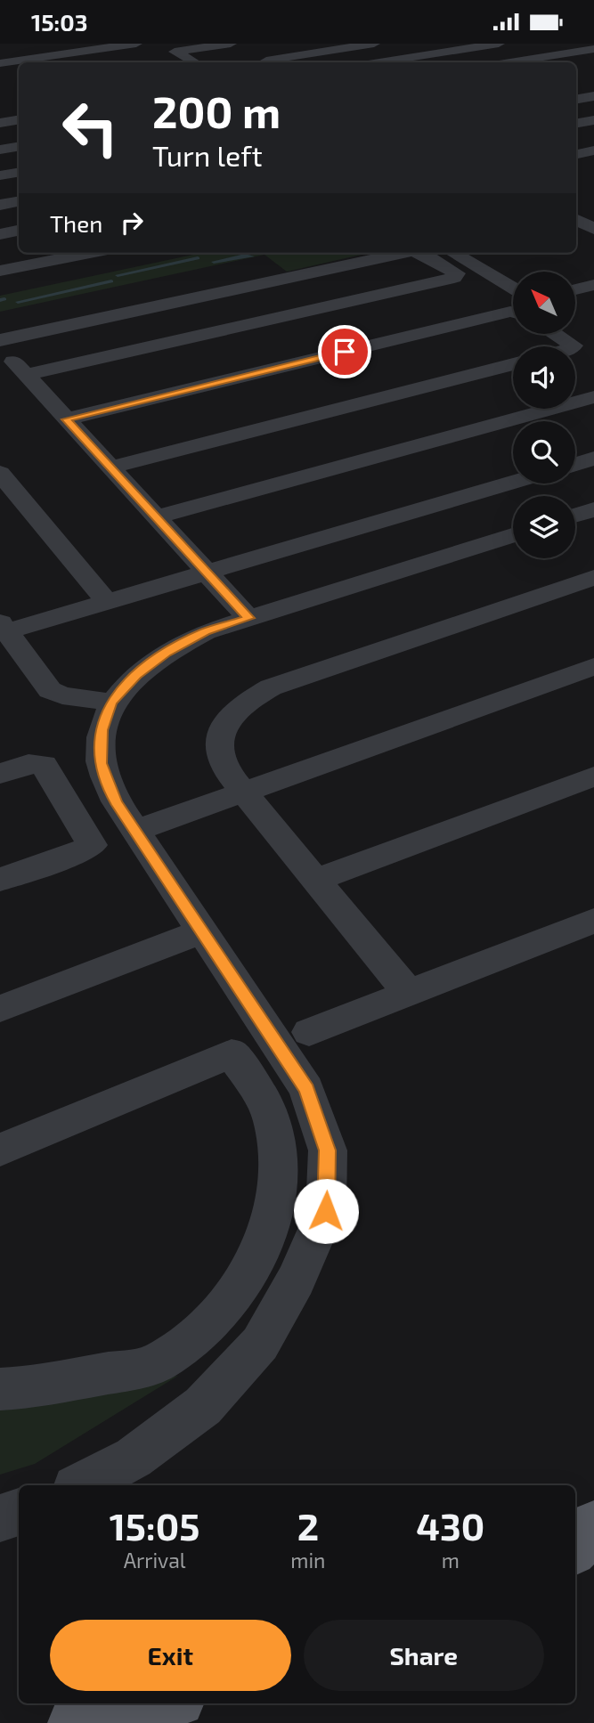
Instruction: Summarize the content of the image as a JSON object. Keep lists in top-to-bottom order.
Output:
{
  "north": "top left",
  "page": {
    "status": "15:03",
    "turn": ["200 m", "Turn left"],
    "then": "Then",
    "eta": [
      "15:05",
      "Arrival",
      "2",
      "min",
      "430",
      "m"
    ],
    "buttons": ["Exit", "Share"]
  }
}
